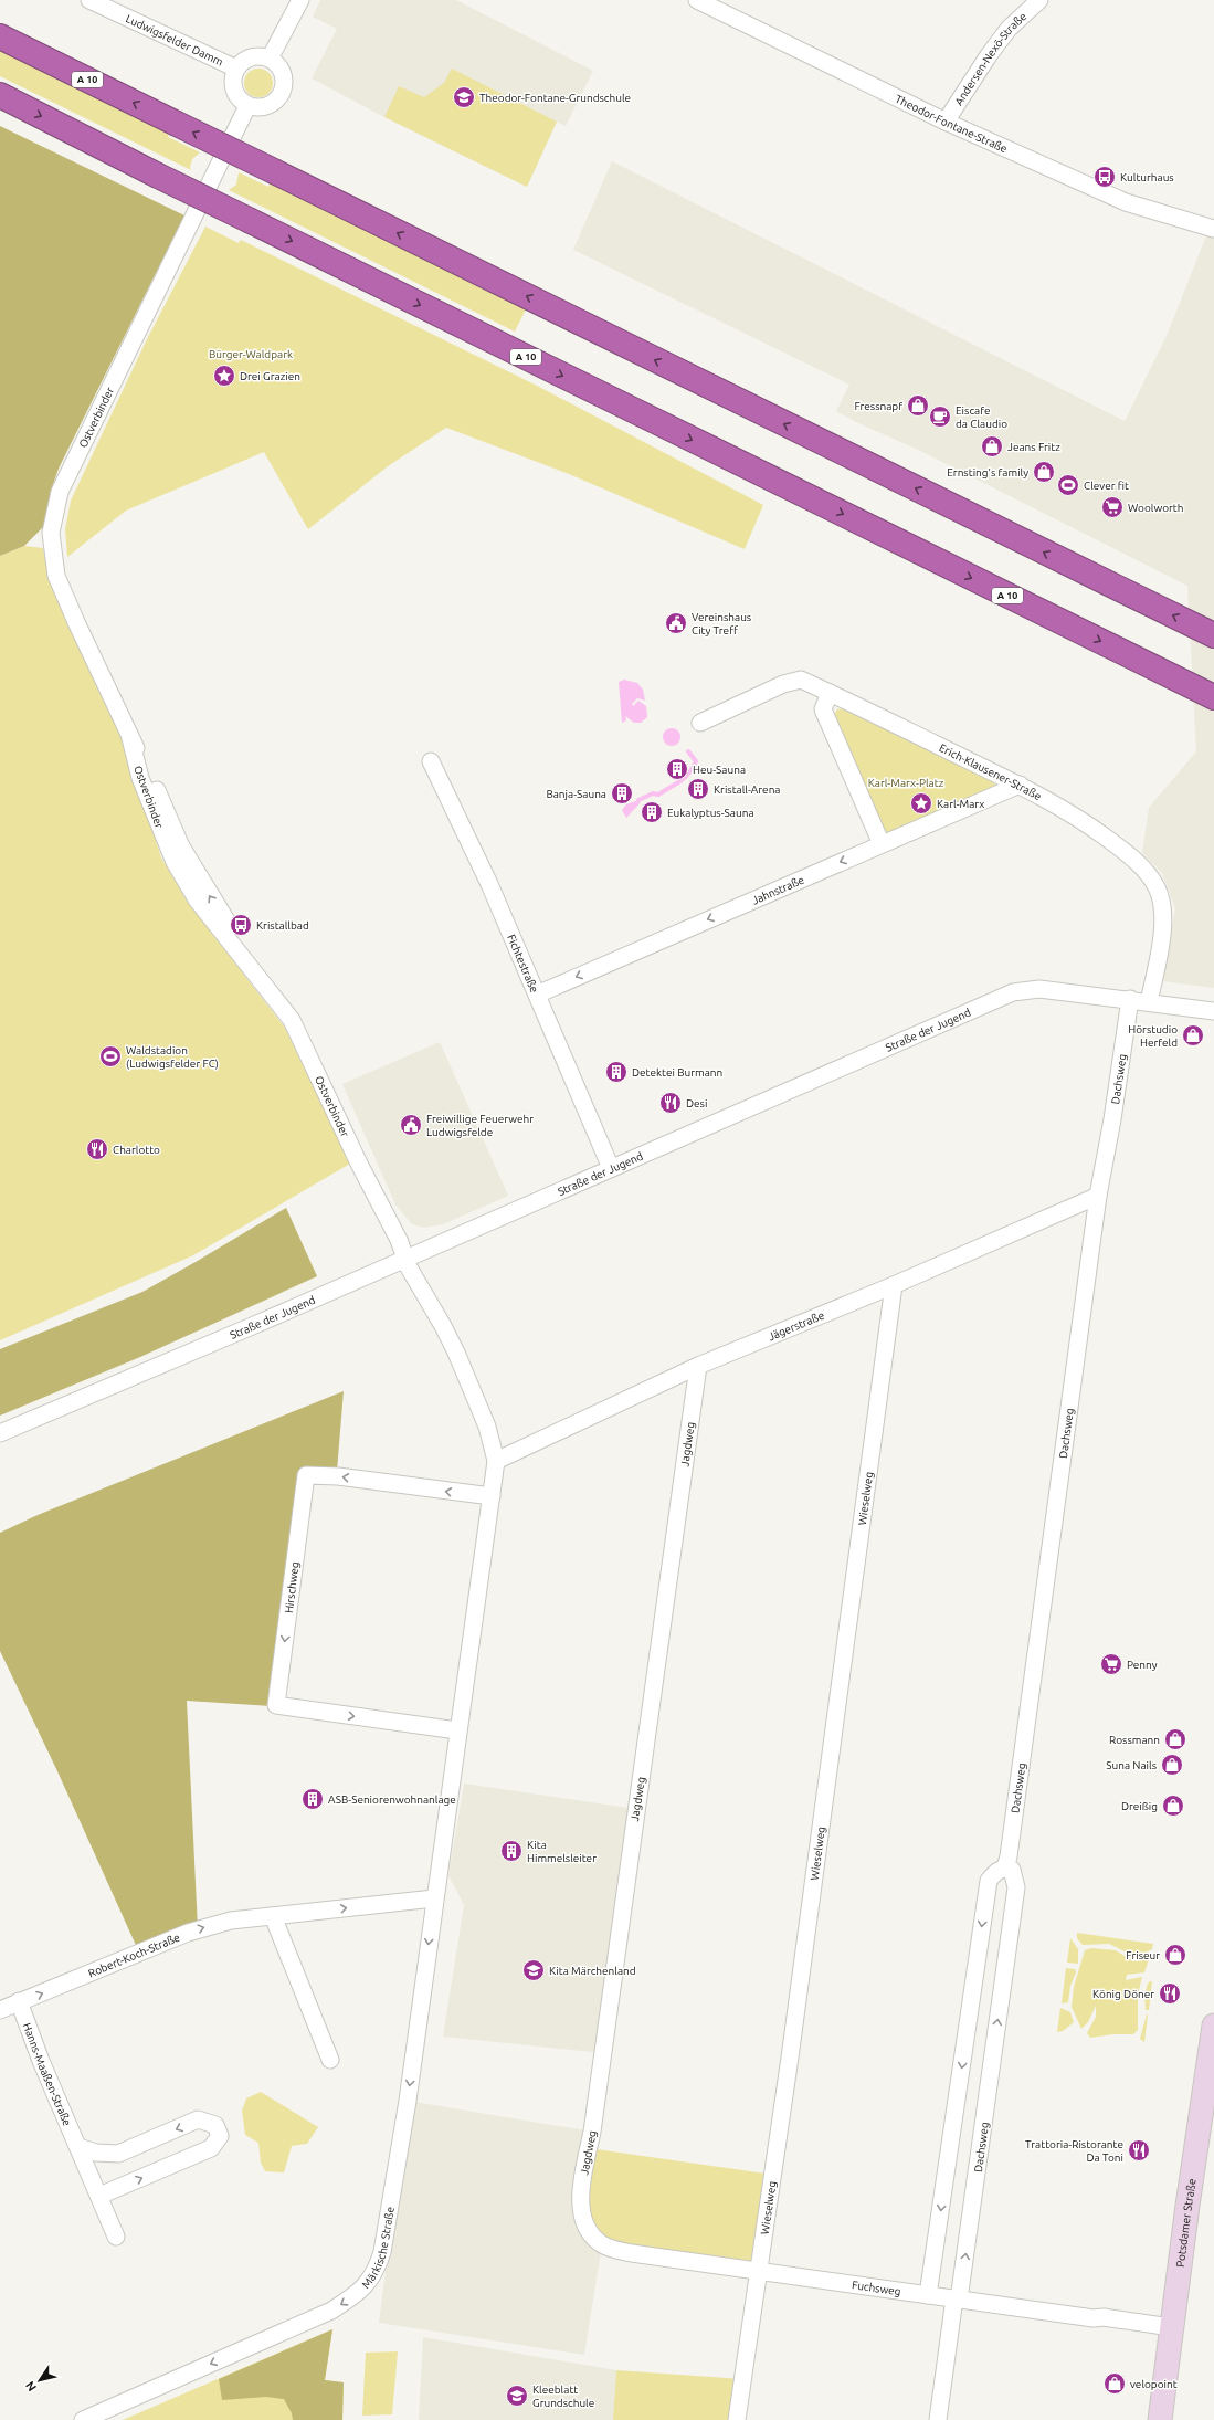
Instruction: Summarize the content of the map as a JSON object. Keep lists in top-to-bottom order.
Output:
{
  "streets": {
    "highway": ["A 10"],
    "main road": ["Potsdamer Straße"],
    "street": [
      "Ludwigsfelder Damm",
      "Andersen-Nexö-Straße",
      "Theodor-Fontane-Straße",
      "Ostverbinder",
      "Erich-Klausener-Straße",
      "Jahnstraße",
      "Fichtestraße",
      "Straße der Jugend",
      "Dachsweg",
      "Jägerstraße",
      "Jagdweg",
      "Wieselweg",
      "Hirschweg",
      "Robert-Koch-Straße",
      "Hanns-Maaßen-Straße",
      "Märkische Straße",
      "Fuchsweg"
    ]
  },
  "crossings": [
    ["Ludwigsfelder Damm", "Ostverbinder"],
    ["Andersen-Nexö-Straße", "Theodor-Fontane-Straße"],
    ["Ostverbinder", "Straße der Jugend"],
    ["Erich-Klausener-Straße", "Jahnstraße"],
    ["Erich-Klausener-Straße", "Straße der Jugend"],
    ["Jahnstraße", "Fichtestraße"],
    ["Fichtestraße", "Straße der Jugend"],
    ["Straße der Jugend", "Dachsweg"],
    ["Dachsweg", "Jägerstraße"],
    ["Dachsweg", "Fuchsweg"],
    ["Jägerstraße", "Jagdweg"],
    ["Jägerstraße", "Wieselweg"],
    ["Jagdweg", "Fuchsweg"],
    ["Wieselweg", "Fuchsweg"],
    ["Robert-Koch-Straße", "Hanns-Maaßen-Straße"],
    ["Robert-Koch-Straße", "Märkische Straße"],
    ["Potsdamer Straße", "Fuchsweg"]
  ],
  "one_way": ["Jahnstraße", "Robert-Koch-Straße", "Märkische Straße"],
  "parks": ["Bürger-Waldpark", "Karl-Marx-Platz"],
  "places": {
    "school or university": ["Theodor-Fontane-Grundschule", "Kita Märchenland", "Kleeblatt Grundschule"],
    "bus stop": ["Kulturhaus", "Kristallbad"],
    "place": ["Drei Grazien", "Karl-Marx"],
    "shop": [
      "Fressnapf",
      "Jeans Fritz",
      "Ernsting's family",
      "Hörstudio Herfeld",
      "Rossmann",
      "Suna Nails",
      "Dreißig",
      "Friseur",
      "velopoint"
    ],
    "cafe": ["Eiscafe da Claudio"],
    "sports": ["Clever fit", "Waldstadion (Ludwigsfelder FC)"],
    "supermarket": ["Woolworth", "Penny"],
    "public building": ["Vereinshaus City Treff", "Freiwillige Feuerwehr Ludwigsfelde"],
    "building": [
      "Heu-Sauna",
      "Kristall-Arena",
      "Banja-Sauna",
      "Eukalyptus-Sauna",
      "Detektei Burmann",
      "ASB-Seniorenwohnanlage",
      "Kita Himmelsleiter"
    ],
    "restaurant": [
      "Desi",
      "Charlotto",
      "König Döner",
      "Trattoria-Ristorante Da Toni"
    ]
  },
  "north": "bottom left"
}
